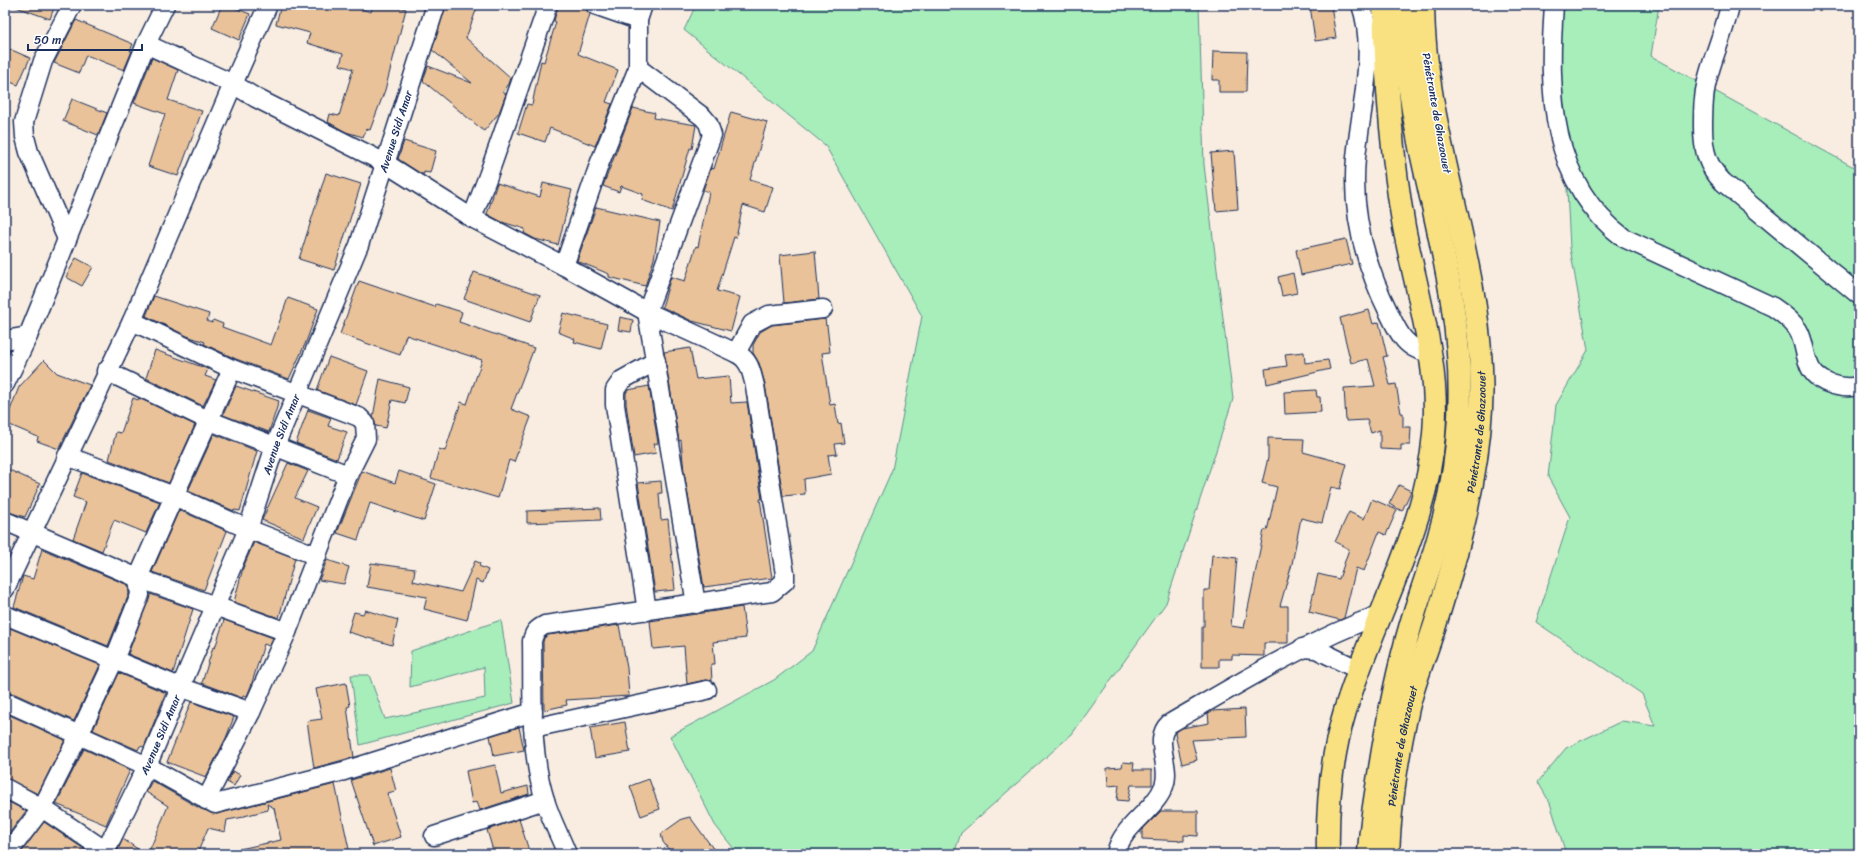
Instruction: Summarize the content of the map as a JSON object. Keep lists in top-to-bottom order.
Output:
{
  "streets": {
    "main road": ["Pénétrante de Ghazaouet"],
    "street": ["Avenue Sidi Amar"]
  },
  "scale_bar": "50 m"
}
